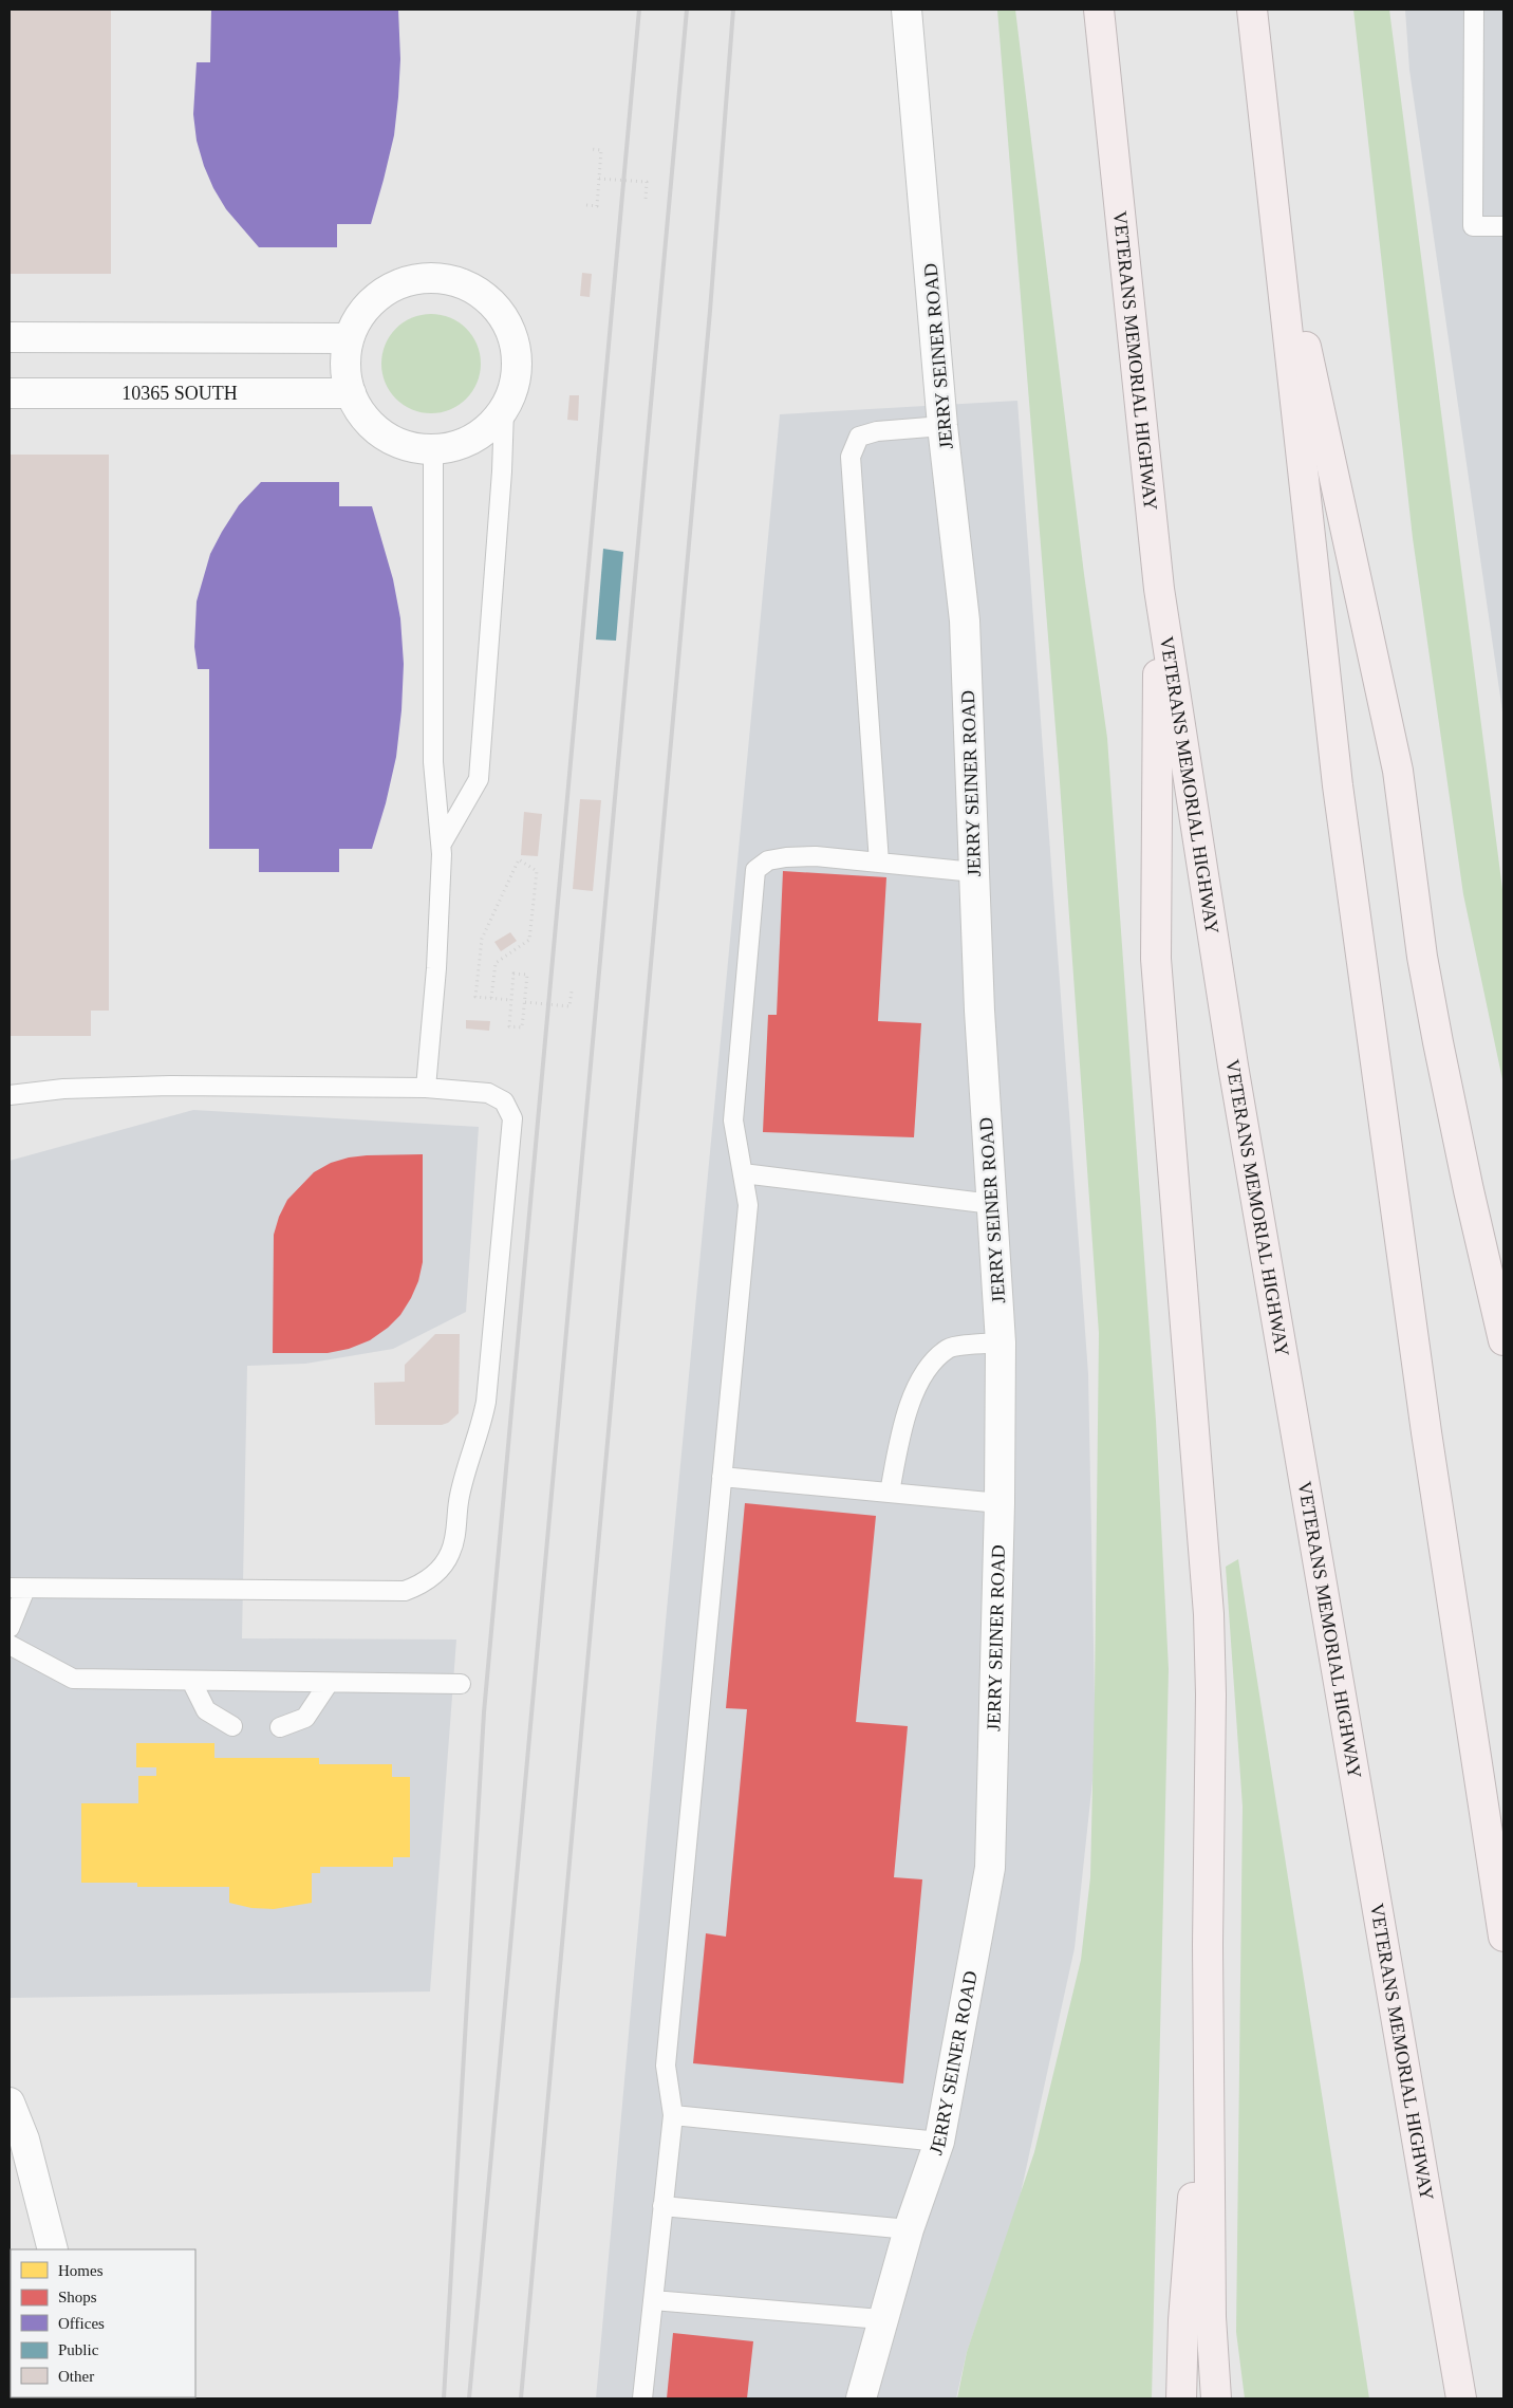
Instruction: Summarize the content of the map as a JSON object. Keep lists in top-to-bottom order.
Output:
{
  "streets": {
    "highway": ["VETERANS MEMORIAL HIGHWAY"],
    "street": ["JERRY SEINER ROAD", "10365 SOUTH"]
  },
  "legend": [
    "Homes",
    "Shops",
    "Offices",
    "Public",
    "Other"
  ]
}
